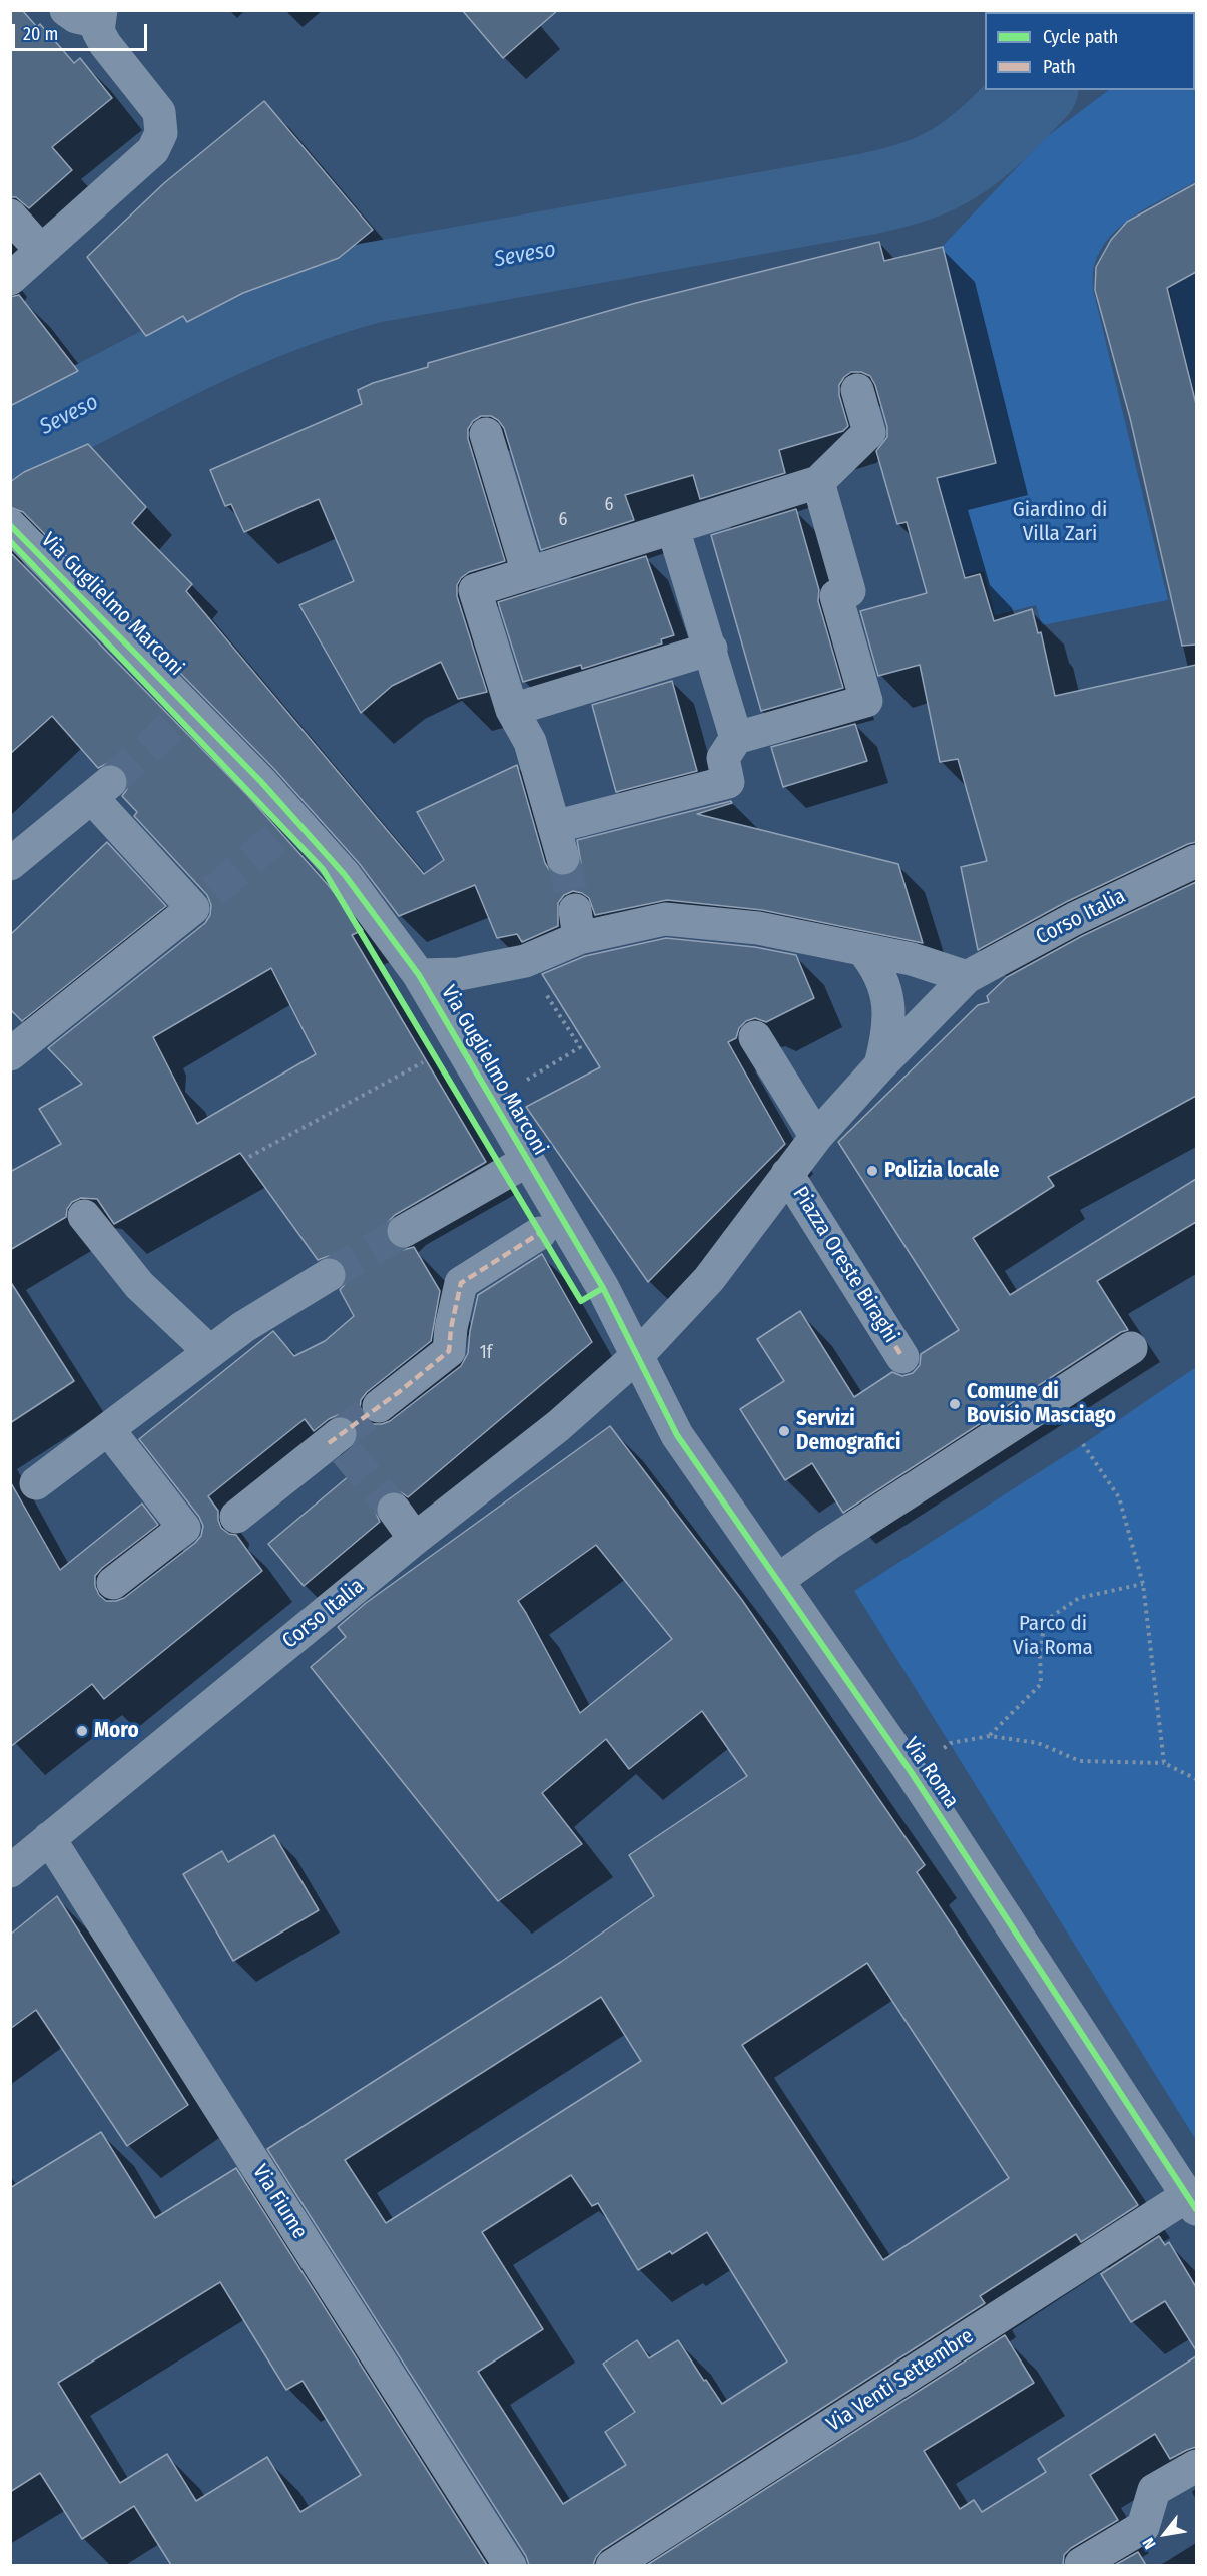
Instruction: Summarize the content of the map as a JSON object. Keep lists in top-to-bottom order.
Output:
{
  "streets": {
    "street": [
      "Via Guglielmo Marconi",
      "Corso Italia",
      "Piazza Oreste Biraghi",
      "Via Roma",
      "Via Fiume",
      "Via Venti Settembre"
    ]
  },
  "crossings": [
    ["Via Guglielmo Marconi", "Corso Italia"],
    ["Via Guglielmo Marconi", "Piazza Oreste Biraghi"],
    ["Via Guglielmo Marconi", "Via Roma"],
    ["Corso Italia", "Piazza Oreste Biraghi"],
    ["Corso Italia", "Via Roma"],
    ["Corso Italia", "Via Fiume"],
    ["Piazza Oreste Biraghi", "Via Roma"],
    ["Via Roma", "Via Venti Settembre"]
  ],
  "water": ["Seveso"],
  "parks": ["Giardino di Villa Zari", "Parco di Via Roma"],
  "places": [
    "Polizia locale",
    "Comune di Bovisio Masciago",
    "Servizi Demografici",
    "Moro"
  ],
  "house_numbers": ["6", "6", "1f"],
  "legend": ["Cycle path", "Path"],
  "scale_bar": "20 m",
  "north": "bottom left"
}
